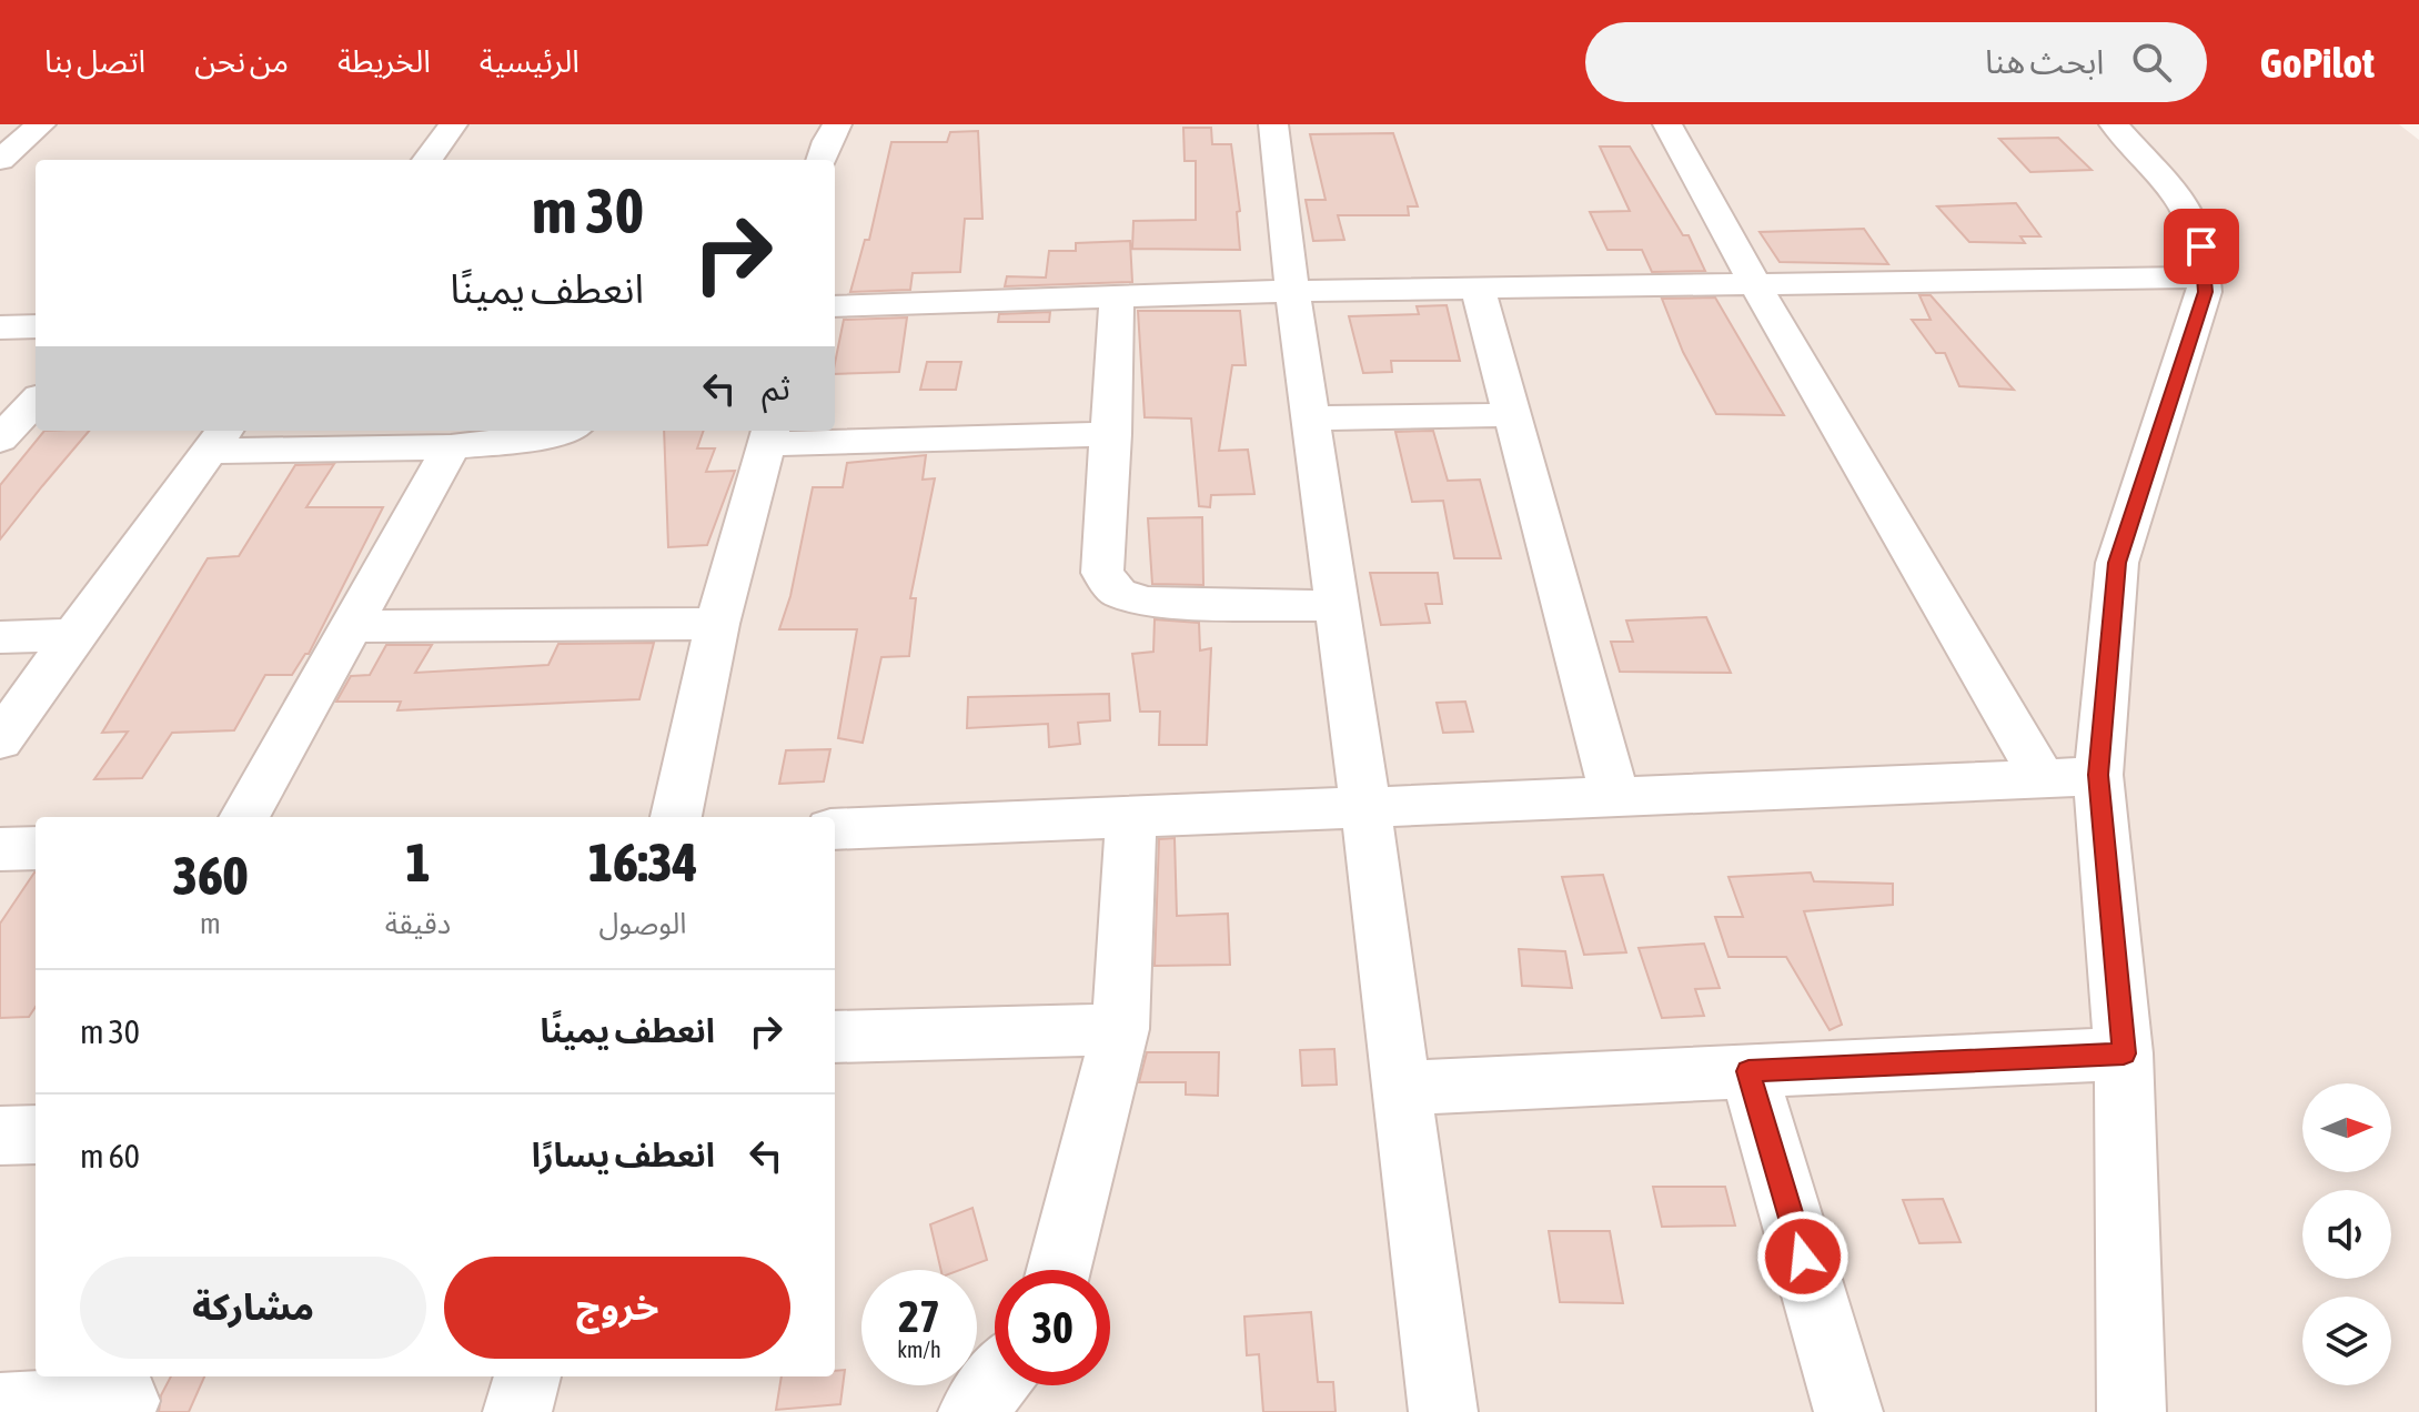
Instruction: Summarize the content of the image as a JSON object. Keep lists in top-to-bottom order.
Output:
{
  "north": "right",
  "page": {
    "header": "GoPilot",
    "search": "ابحث هنا",
    "nav": [
      "الرئيسية",
      "الخريطة",
      "من نحن",
      "اتصل بنا"
    ],
    "turn": ["30 m", "انعطف يمينًا"],
    "then": "ثم",
    "eta": [
      "16:34",
      "الوصول",
      "1",
      "دقيقة",
      "360",
      "m"
    ],
    "list": [
      {
        "name": "انعطف يمينًا",
        "value": "30 m"
      },
      {
        "name": "انعطف يسارًا",
        "value": "60 m"
      }
    ],
    "buttons": ["خروج", "مشاركة"],
    "speed": "27 km/h",
    "limit": "30"
  }
}
